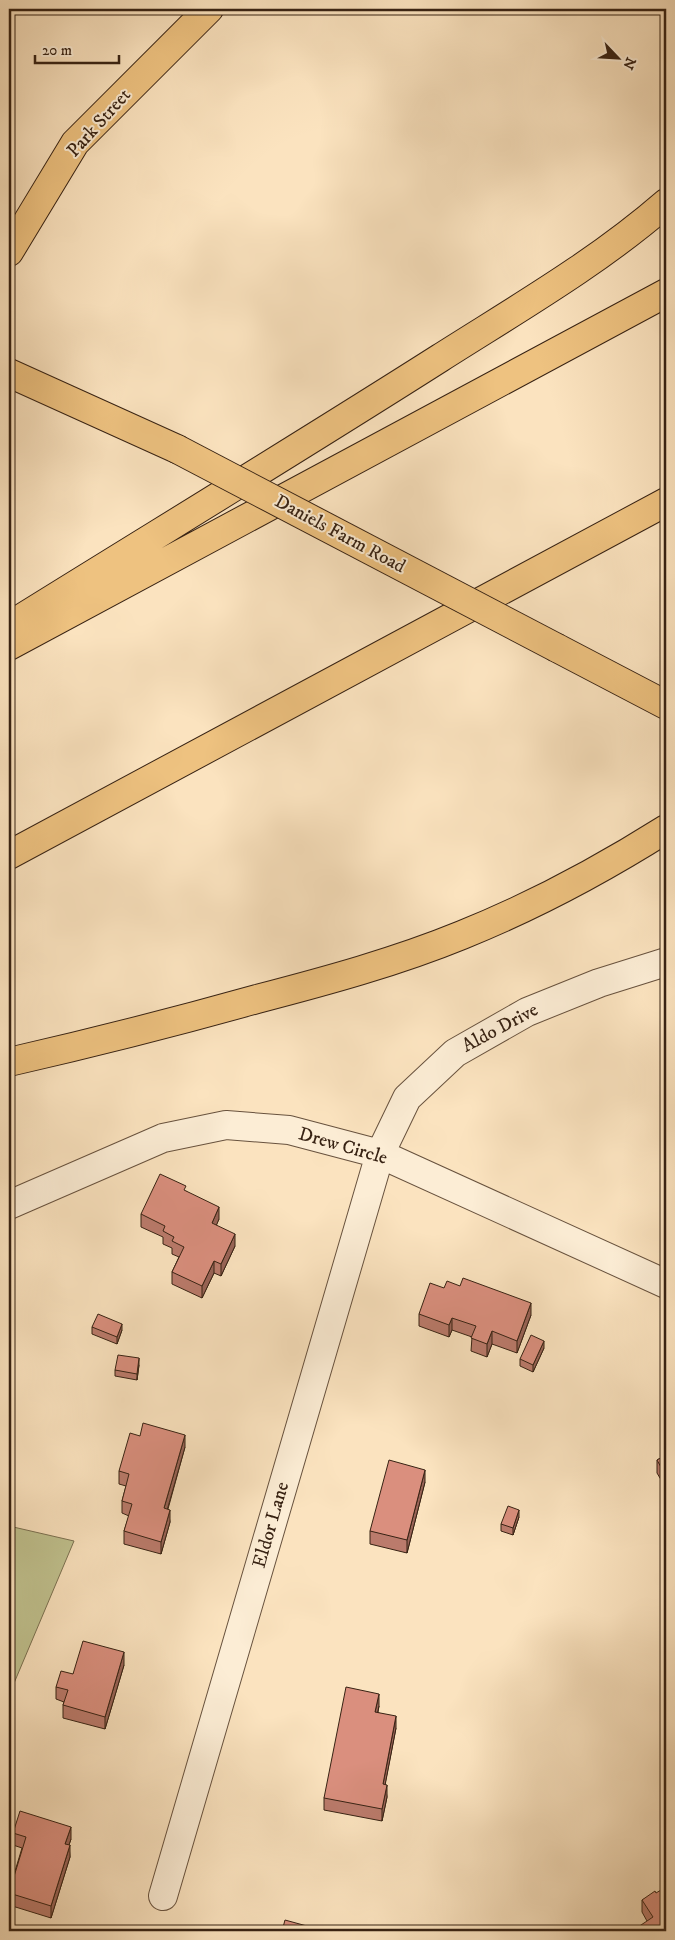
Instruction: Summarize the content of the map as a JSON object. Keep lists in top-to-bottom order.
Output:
{
  "streets": {
    "main road": ["Park Street", "Daniels Farm Road"],
    "street": ["Aldo Drive", "Drew Circle", "Eldor Lane"]
  },
  "crossings": [
    ["Aldo Drive", "Drew Circle"],
    ["Aldo Drive", "Eldor Lane"],
    ["Drew Circle", "Eldor Lane"]
  ],
  "scale_bar": "20 m",
  "north": "bottom right"
}
